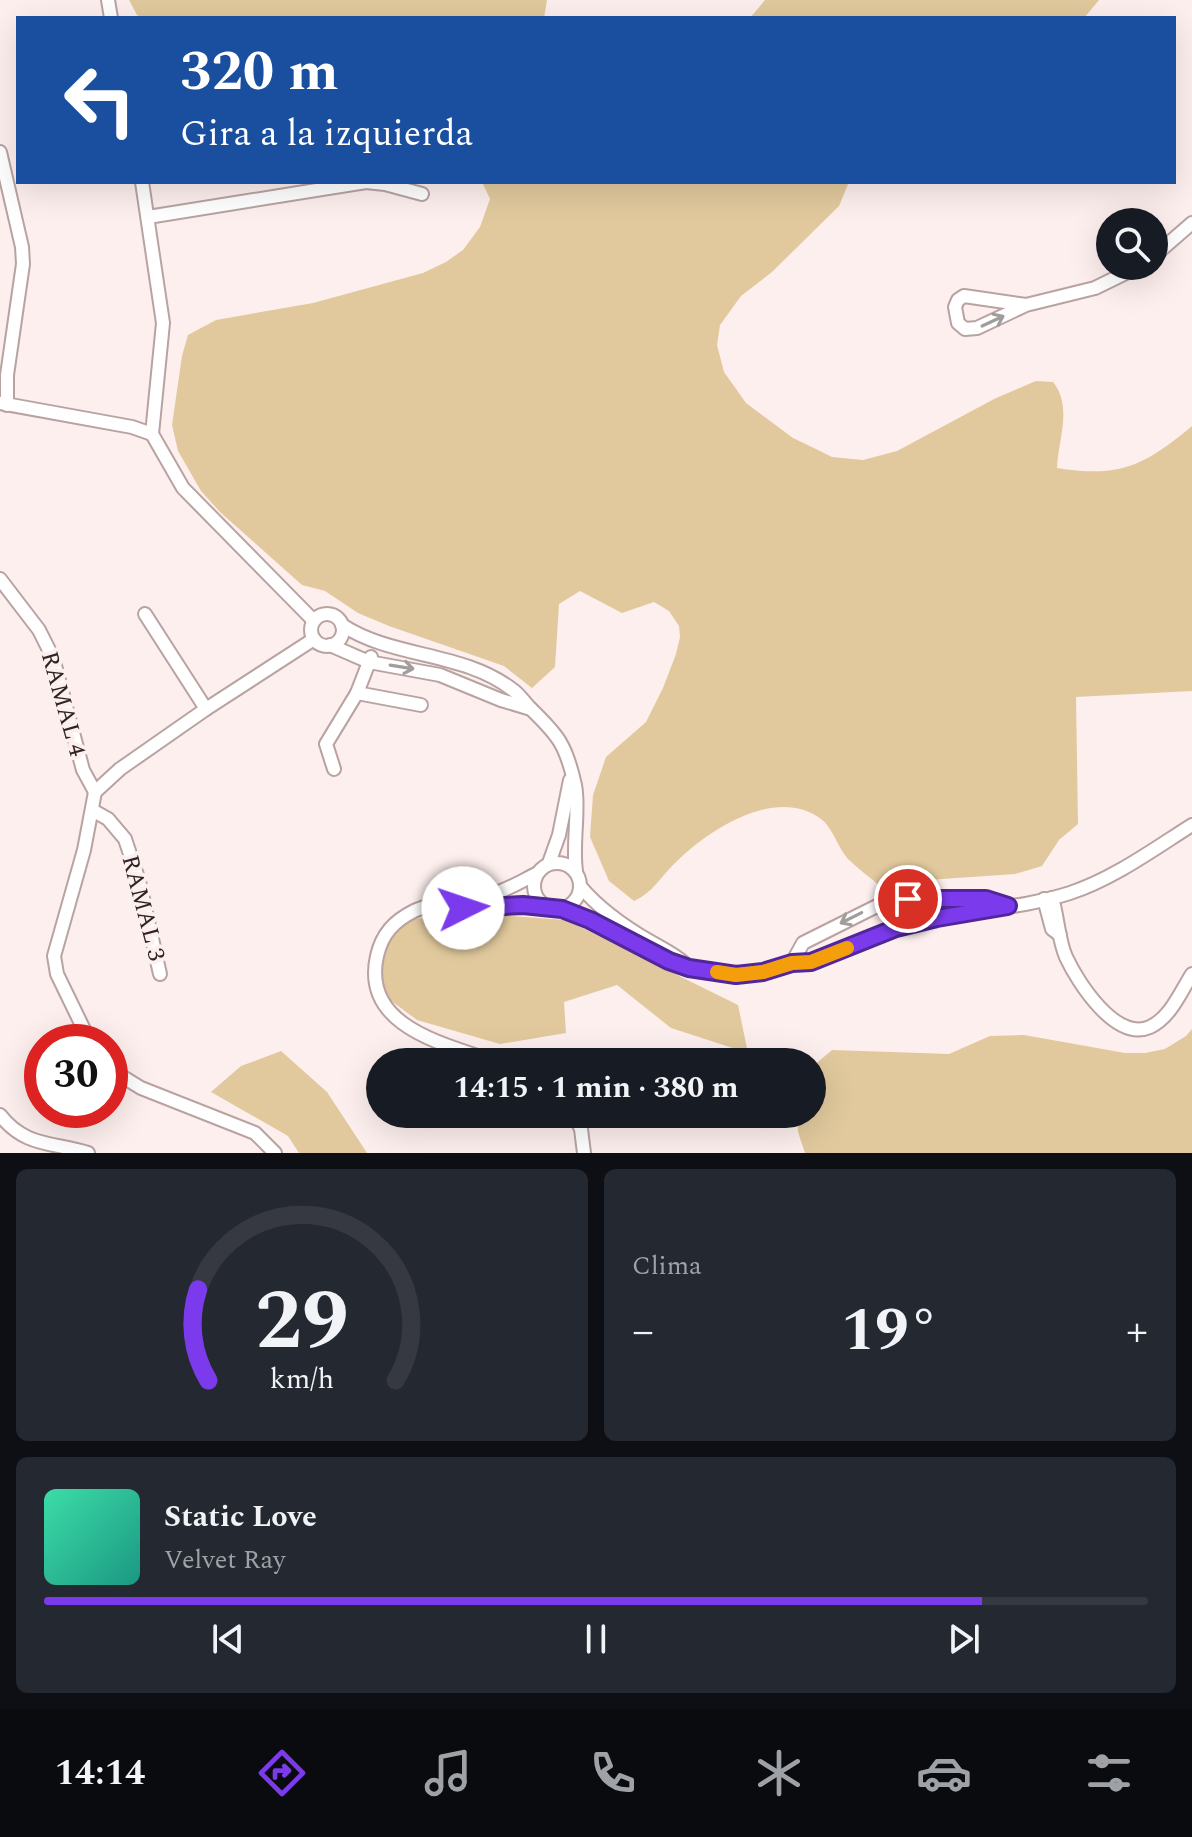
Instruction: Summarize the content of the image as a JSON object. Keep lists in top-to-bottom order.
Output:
{
  "streets": {
    "street": ["RAMAL 4", "RAMAL 3"]
  },
  "page": {
    "turn": ["320 m", "Gira a la izquierda"],
    "limit": "30",
    "trip": "14:15 · 1 min · 380 m",
    "tile": "Clima",
    "heat": ["−", "19°", "+"],
    "song": ["Static Love", "Velvet Ray"],
    "tabs": "14:14",
    "gauge": ["29", "km/h"]
  }
}
